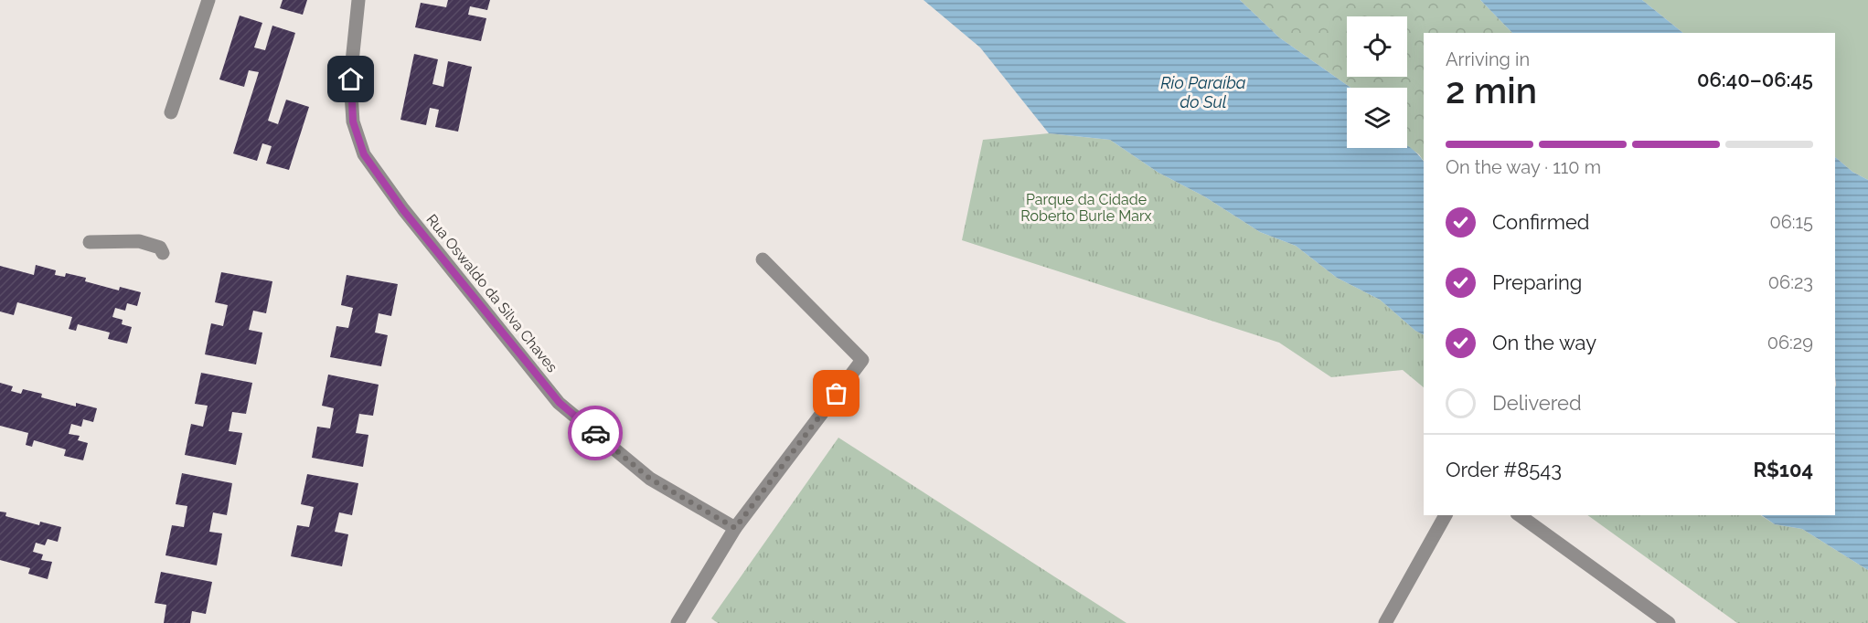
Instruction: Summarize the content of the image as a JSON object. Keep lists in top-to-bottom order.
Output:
{
  "streets": {
    "street": ["Rua Oswaldo da Silva Chaves"]
  },
  "water": ["Rio Paraíba do Sul"],
  "parks": ["Parque da Cidade Roberto Burle Marx"],
  "page": {
    "heading": ["2 min", "Arriving in", "06:40–06:45"],
    "panel": ["Order #8543", "R$104"],
    "bar": "On the way · 110 m",
    "list": [
      ["Confirmed", "06:15"],
      ["Preparing", "06:23"],
      ["On the way", "06:29"],
      "Delivered"
    ]
  }
}
